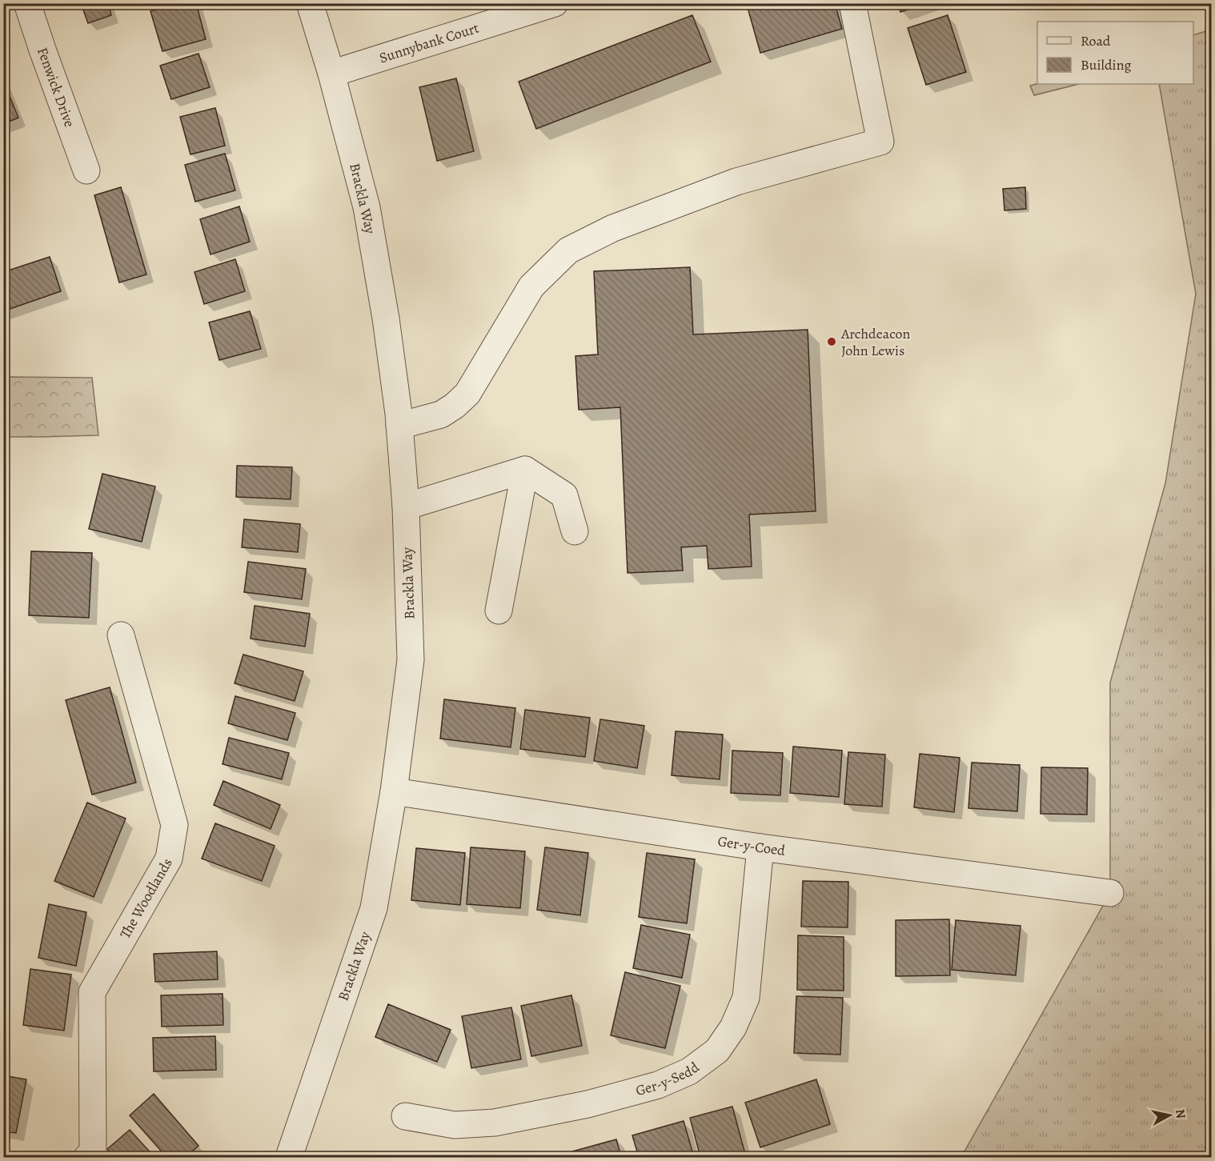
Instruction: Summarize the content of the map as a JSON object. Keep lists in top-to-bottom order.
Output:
{
  "streets": {
    "street": [
      "Sunnybank Court",
      "Fenwick Drive",
      "Brackla Way",
      "Ger-y-Coed",
      "The Woodlands",
      "Ger-y-Sedd"
    ]
  },
  "crossings": [
    ["Sunnybank Court", "Brackla Way"],
    ["Brackla Way", "Ger-y-Coed"],
    ["Ger-y-Coed", "Ger-y-Sedd"]
  ],
  "places": ["Archdeacon John Lewis"],
  "legend": ["Road", "Building"],
  "north": "right"
}
